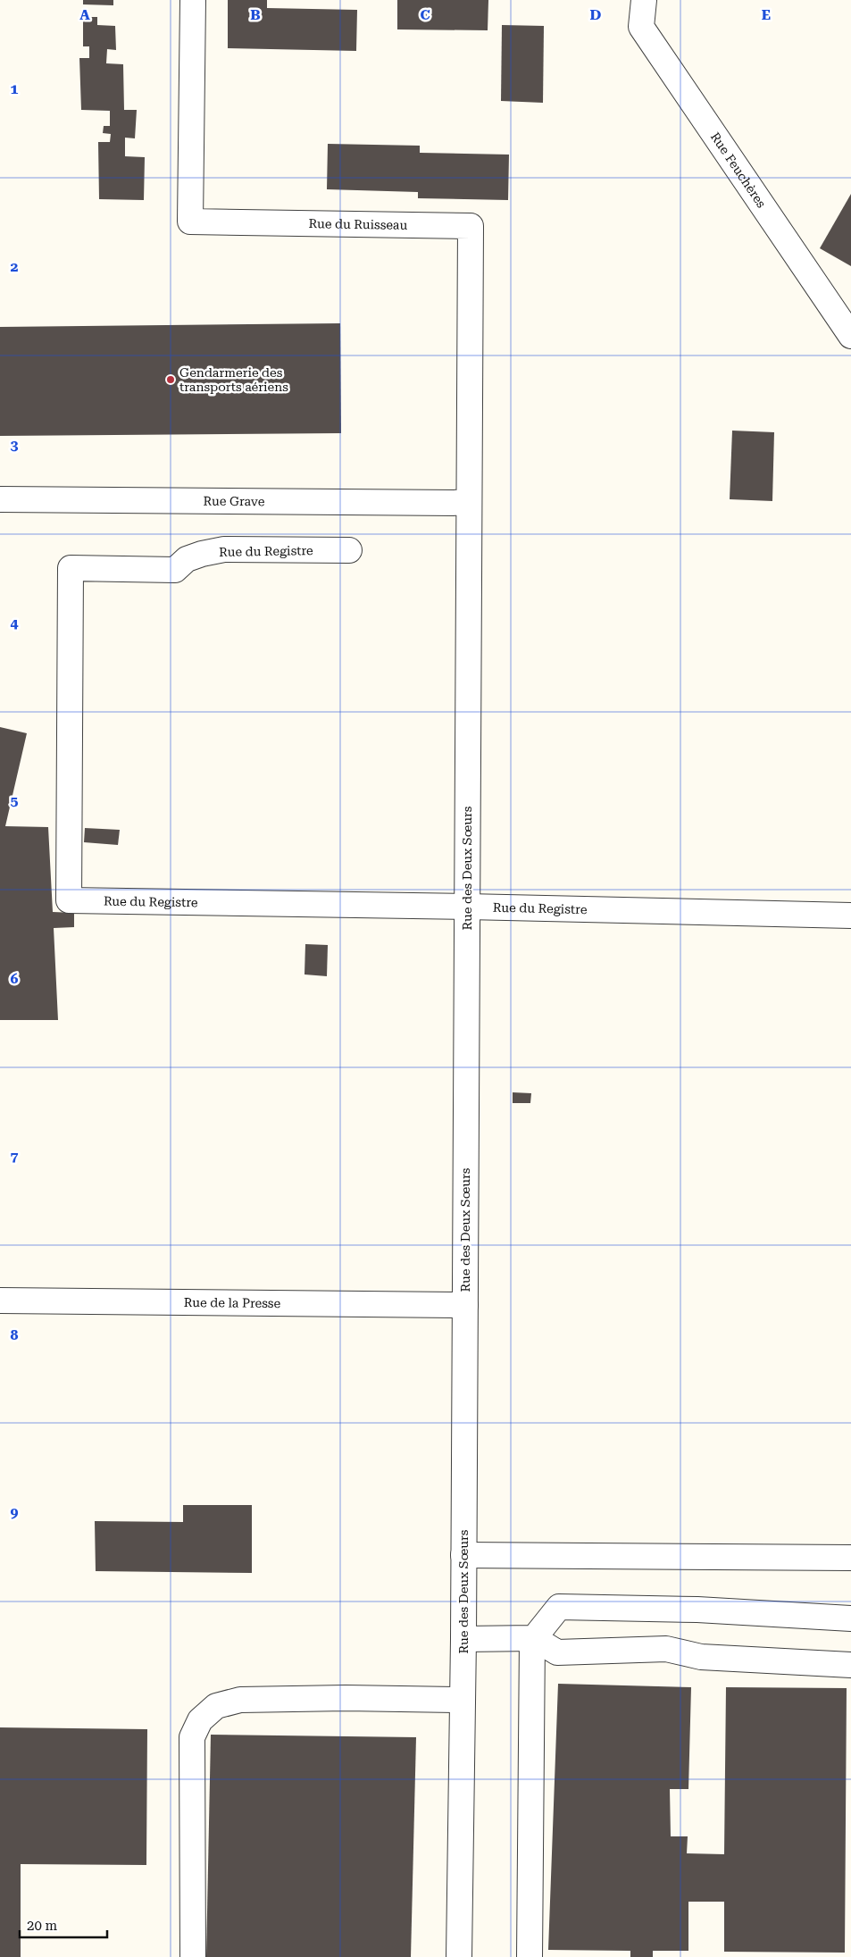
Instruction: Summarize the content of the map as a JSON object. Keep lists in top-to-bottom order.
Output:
{
  "streets": {
    "lane": [
      "Rue Feuchères",
      "Rue du Ruisseau",
      "Rue Grave",
      "Rue du Registre",
      "Rue des Deux Sœurs",
      "Rue de la Presse"
    ]
  },
  "crossings": [
    ["Rue du Ruisseau", "Rue Grave"],
    ["Rue du Ruisseau", "Rue des Deux Sœurs"],
    ["Rue Grave", "Rue des Deux Sœurs"],
    ["Rue du Registre", "Rue des Deux Sœurs"],
    ["Rue des Deux Sœurs", "Rue de la Presse"]
  ],
  "places": ["Gendarmerie des transports aériens"],
  "scale_bar": "20 m",
  "grid": {
    "columns": [
      "A",
      "B",
      "C",
      "D",
      "E"
    ],
    "rows": [
      "1",
      "2",
      "3",
      "4",
      "5",
      "6",
      "7",
      "8",
      "9"
    ]
  }
}
